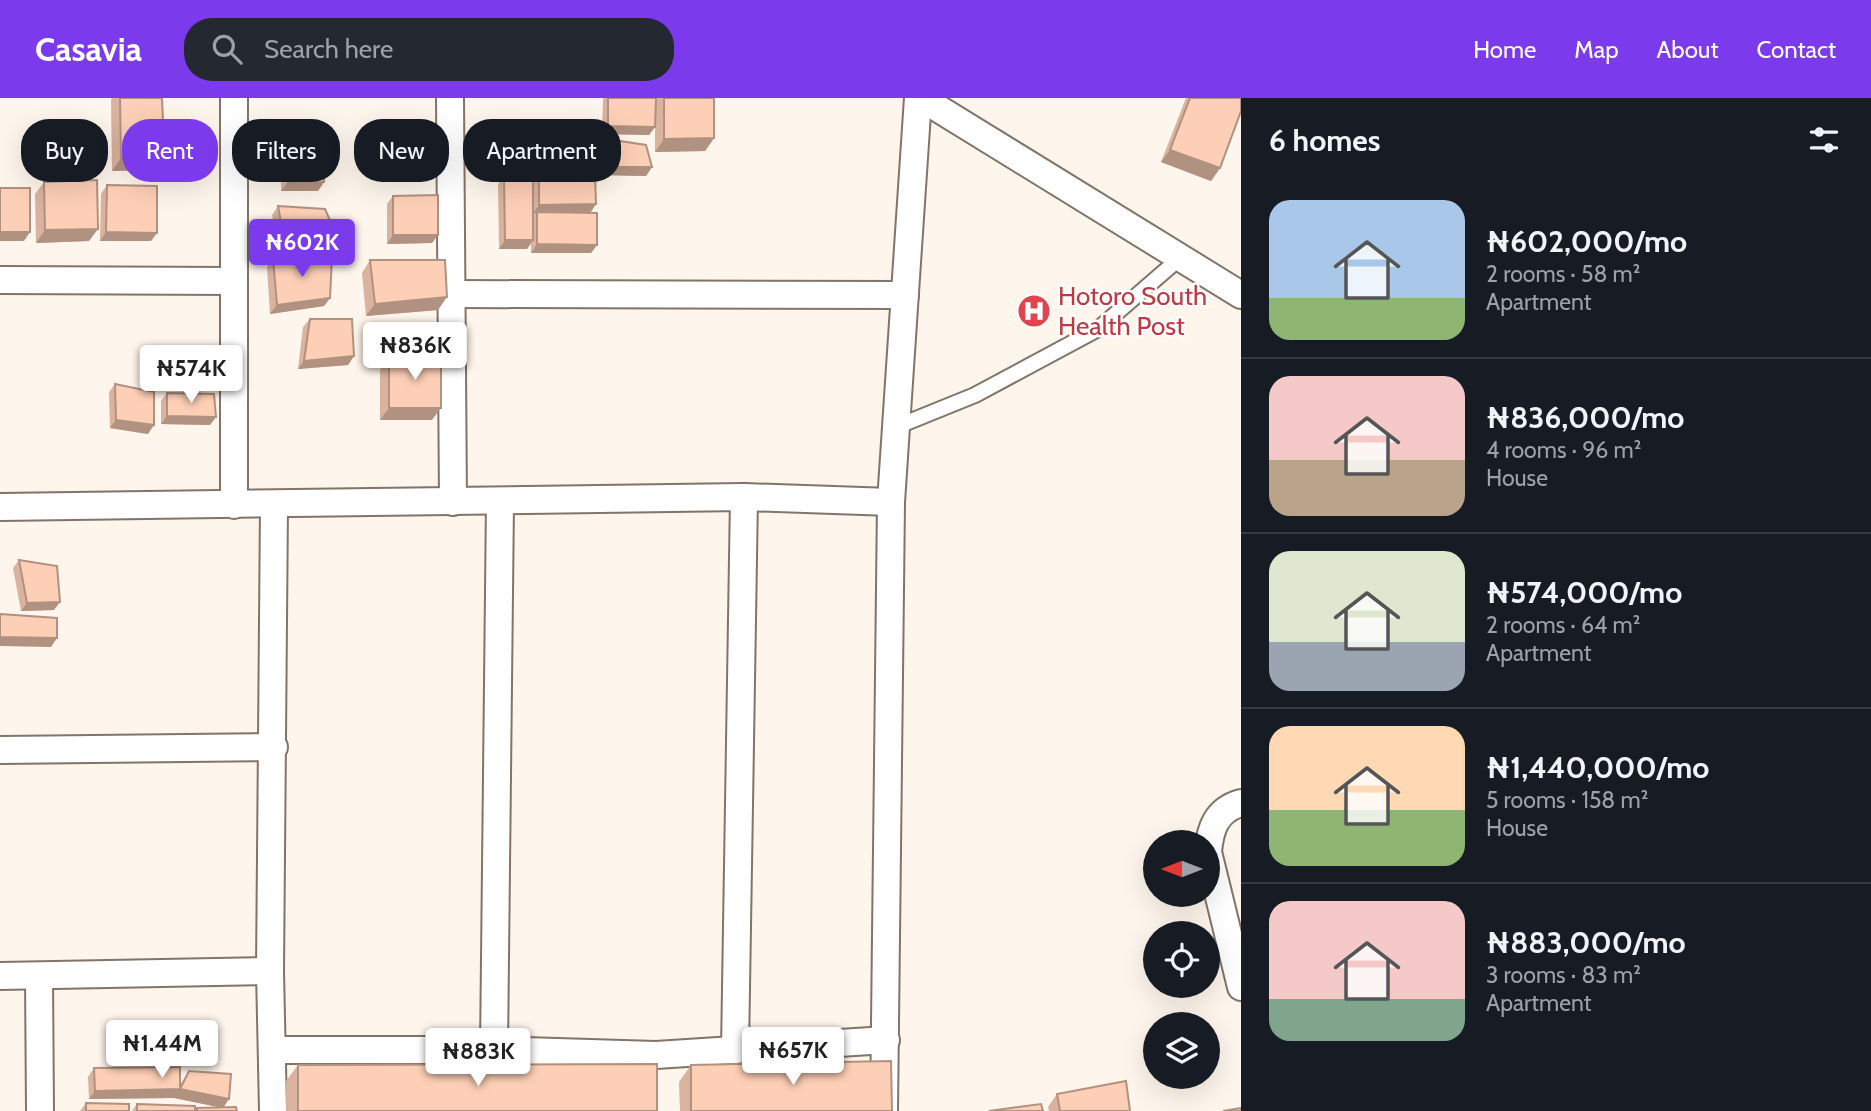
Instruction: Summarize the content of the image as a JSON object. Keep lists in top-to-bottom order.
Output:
{
  "places": {
    "hospital": ["Hotoro South Health Post"]
  },
  "north": "left",
  "page": {
    "header": "Casavia",
    "search": "Search here",
    "nav": [
      "Home",
      "Map",
      "About",
      "Contact"
    ],
    "heading": "6 homes",
    "chip": [
      "Buy",
      "Rent",
      "Filters",
      "New",
      "Apartment"
    ],
    "list": [
      {
        "name": "₦602,000/mo",
        "note": "2 rooms · 58 m² · Apartment"
      },
      {
        "name": "₦836,000/mo",
        "note": "4 rooms · 96 m² · House"
      },
      {
        "name": "₦574,000/mo",
        "note": "2 rooms · 64 m² · Apartment"
      },
      {
        "name": "₦1,440,000/mo",
        "note": "5 rooms · 158 m² · House"
      },
      {
        "name": "₦883,000/mo",
        "note": "3 rooms · 83 m² · Apartment"
      }
    ],
    "price": [
      "₦602K",
      "₦836K",
      "₦574K",
      "₦1.44M",
      "₦657K",
      "₦883K"
    ]
  }
}
